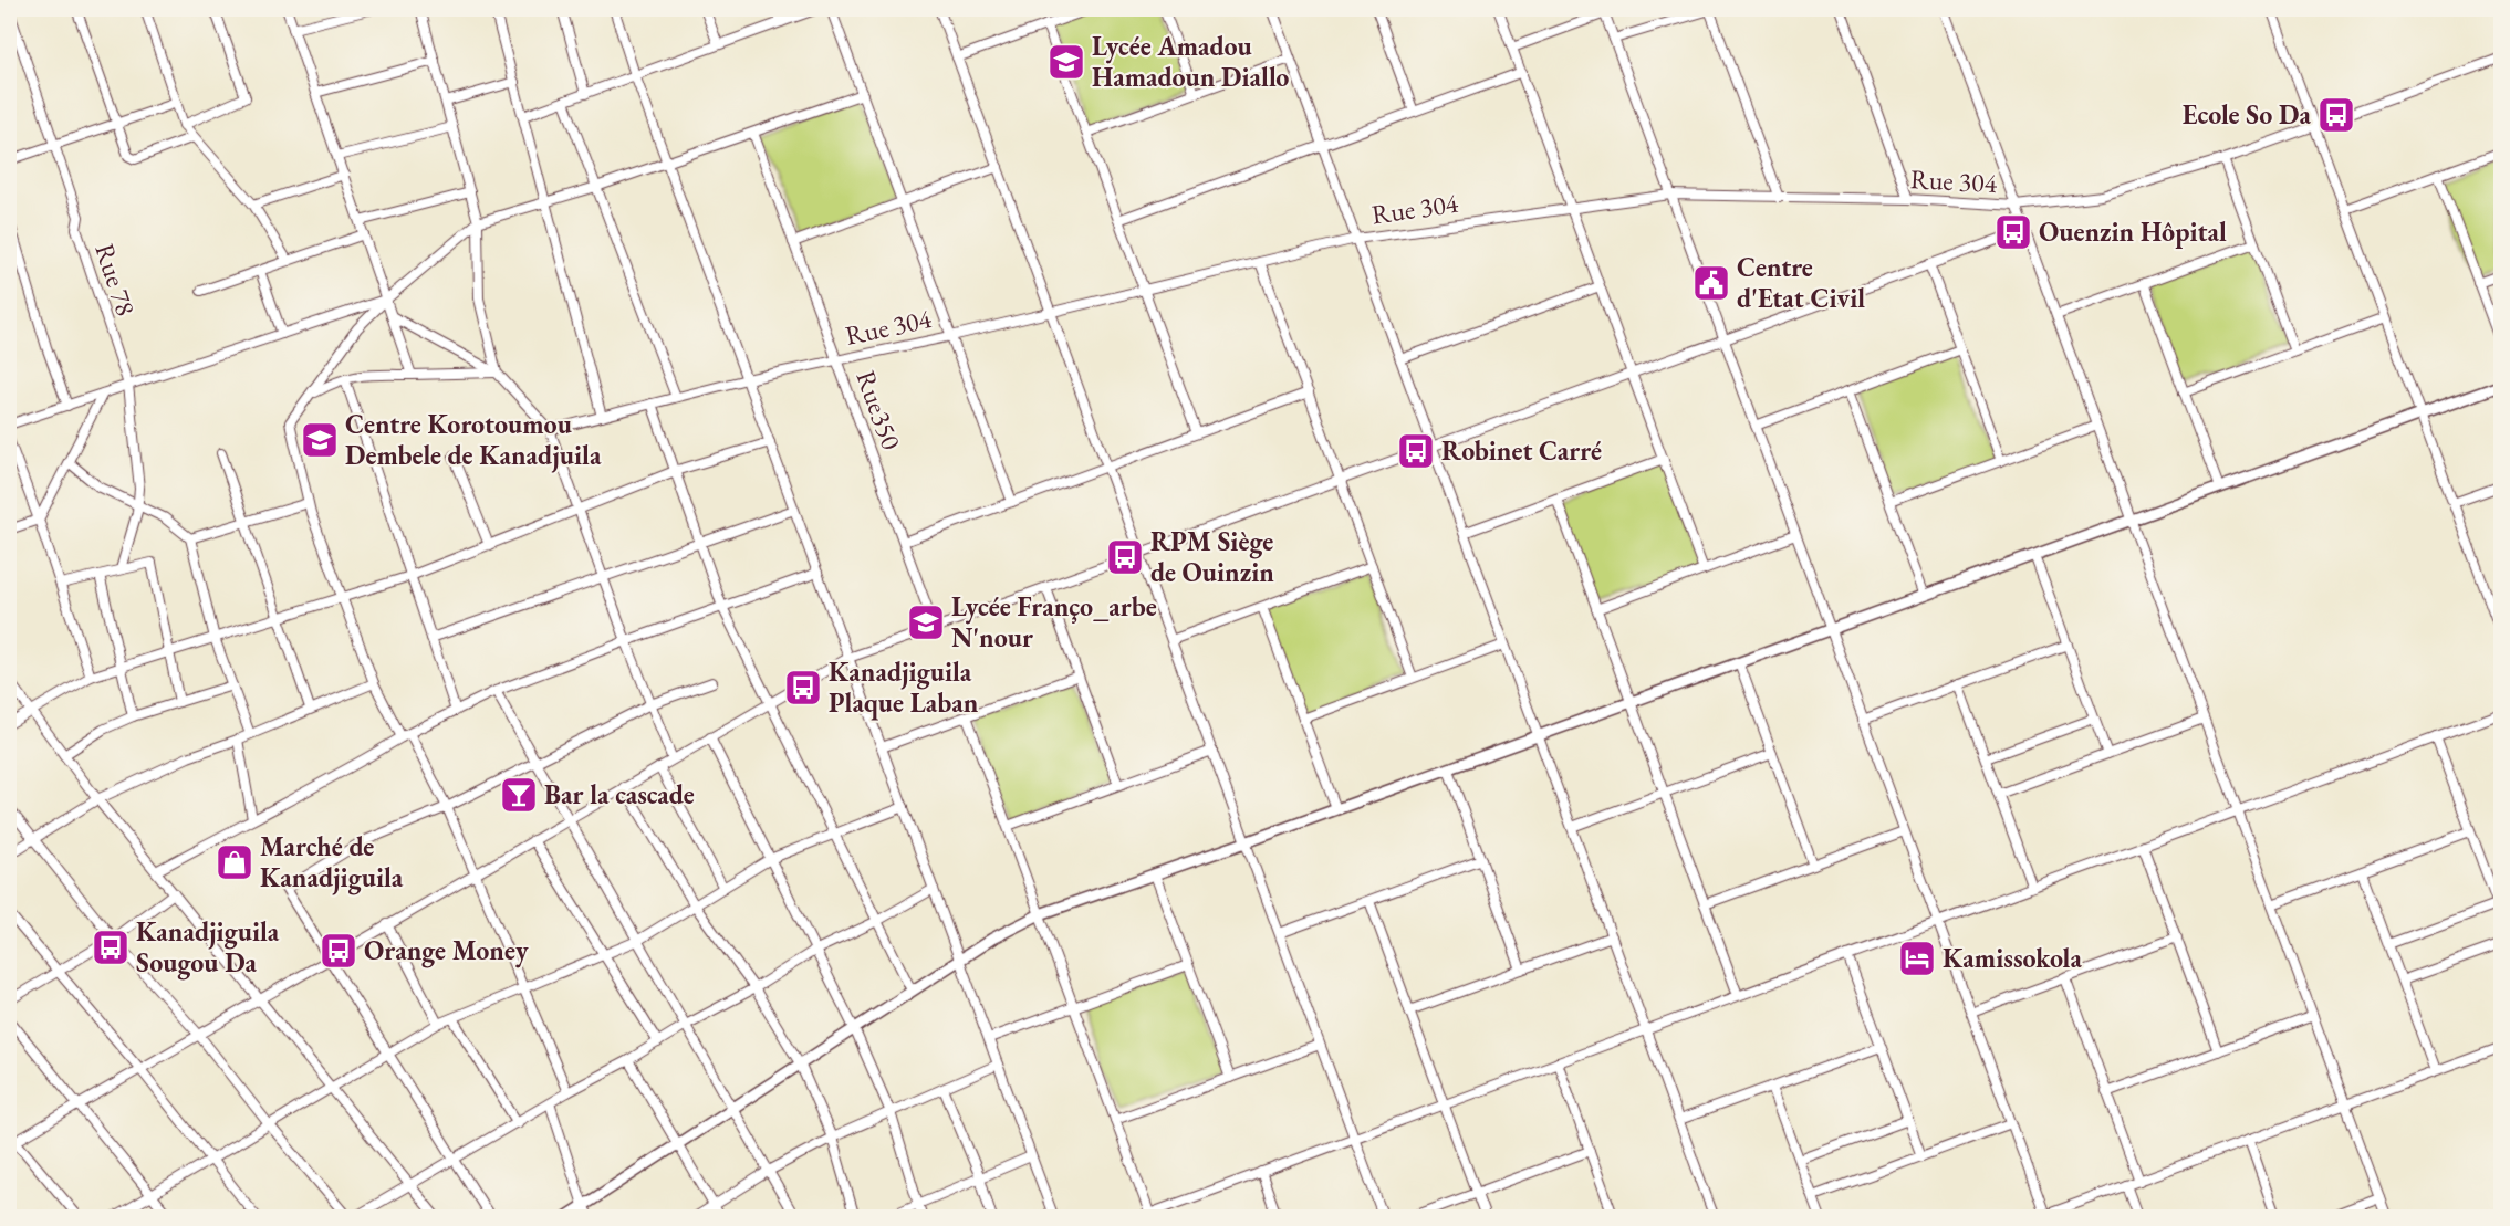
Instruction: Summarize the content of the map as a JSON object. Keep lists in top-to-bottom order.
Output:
{
  "streets": {
    "street": ["Rue 304", "Rue 78", "Rue350"]
  },
  "crossings": [
    ["Rue 304", "Rue350"]
  ],
  "places": {
    "school or university": ["Lycée Amadou Hamadoun Diallo", "Centre Korotoumou Dembele de Kanadjuila", "Lycée Franço_arbe N'nour"],
    "bus stop": [
      "Ecole So Da",
      "Ouenzin Hôpital",
      "Robinet Carré",
      "RPM Siège de Ouinzin",
      "Kanadjiguila Plaque Laban",
      "Kanadjiguila Sougou Da",
      "Orange Money"
    ],
    "public building": ["Centre d'Etat Civil"],
    "bar": ["Bar la cascade"],
    "shop": ["Marché de Kanadjiguila"],
    "hotel": ["Kamissokola"]
  }
}
